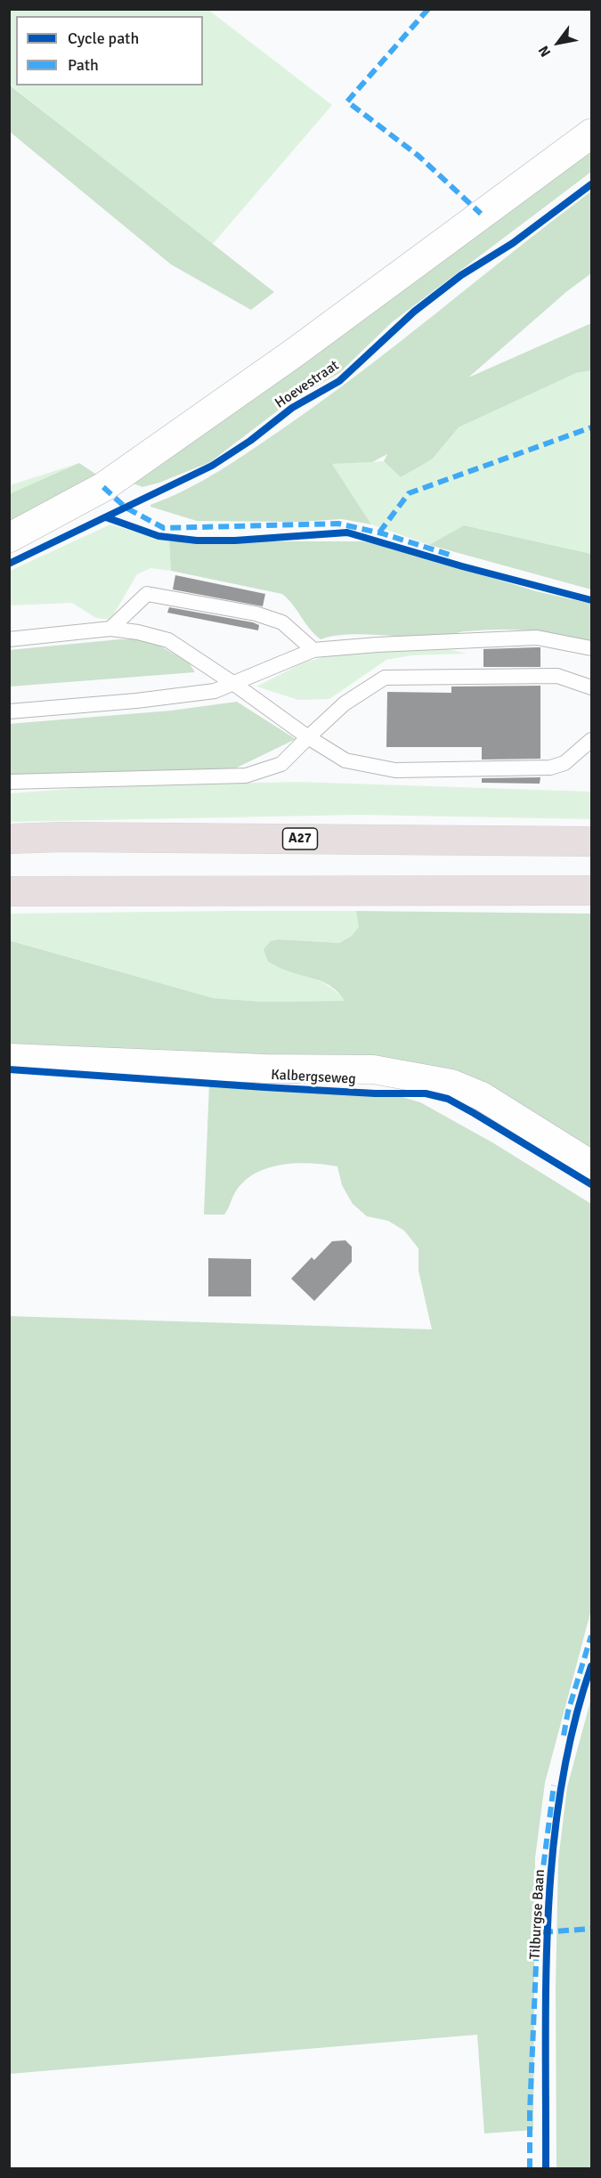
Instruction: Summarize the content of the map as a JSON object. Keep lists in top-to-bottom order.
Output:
{
  "streets": {
    "highway": ["A27"],
    "street": ["Kalbergseweg"],
    "cycle path": ["Hoevestraat", "Tilburgse Baan"]
  },
  "legend": ["Cycle path", "Path"],
  "north": "bottom left"
}
